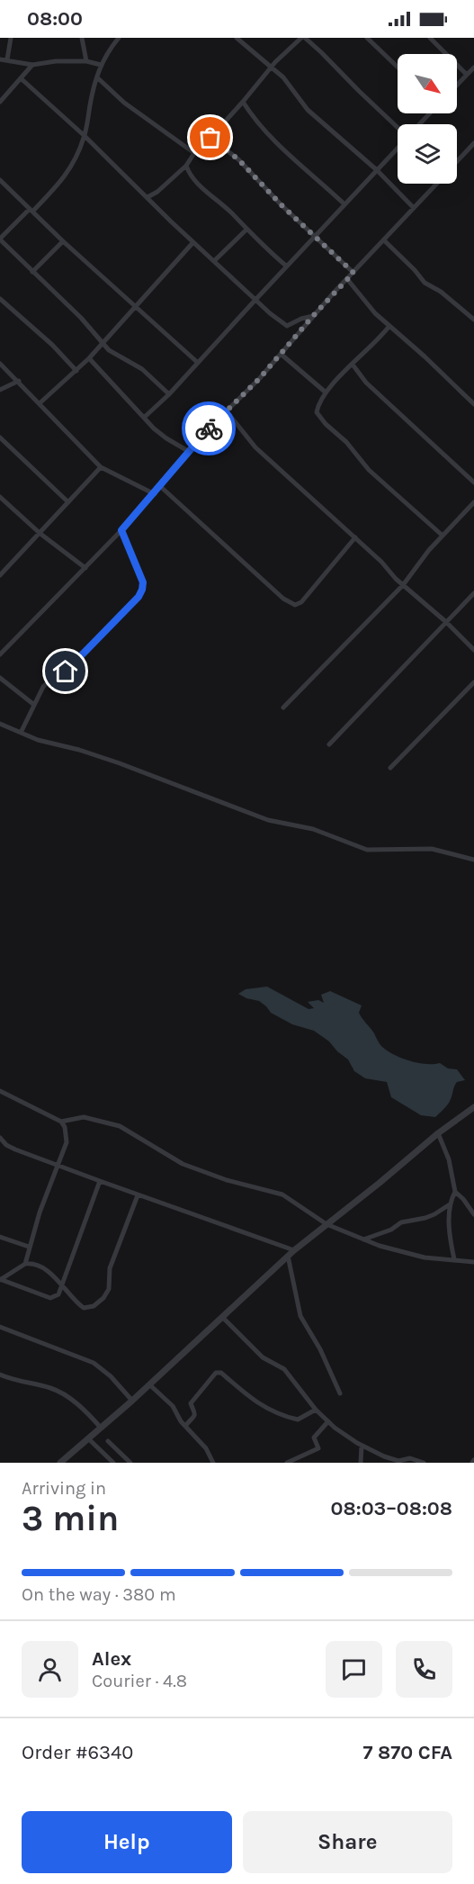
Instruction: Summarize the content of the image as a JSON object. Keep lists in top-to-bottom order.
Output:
{
  "north": "bottom right",
  "page": {
    "status": "08:00",
    "heading": ["3 min", "Arriving in", "08:03–08:08"],
    "panel": [
      "Alex",
      "Courier · 4.8",
      "Order #6340",
      "7 870 CFA"
    ],
    "bar": "On the way · 380 m",
    "buttons": ["Help", "Share"]
  }
}
